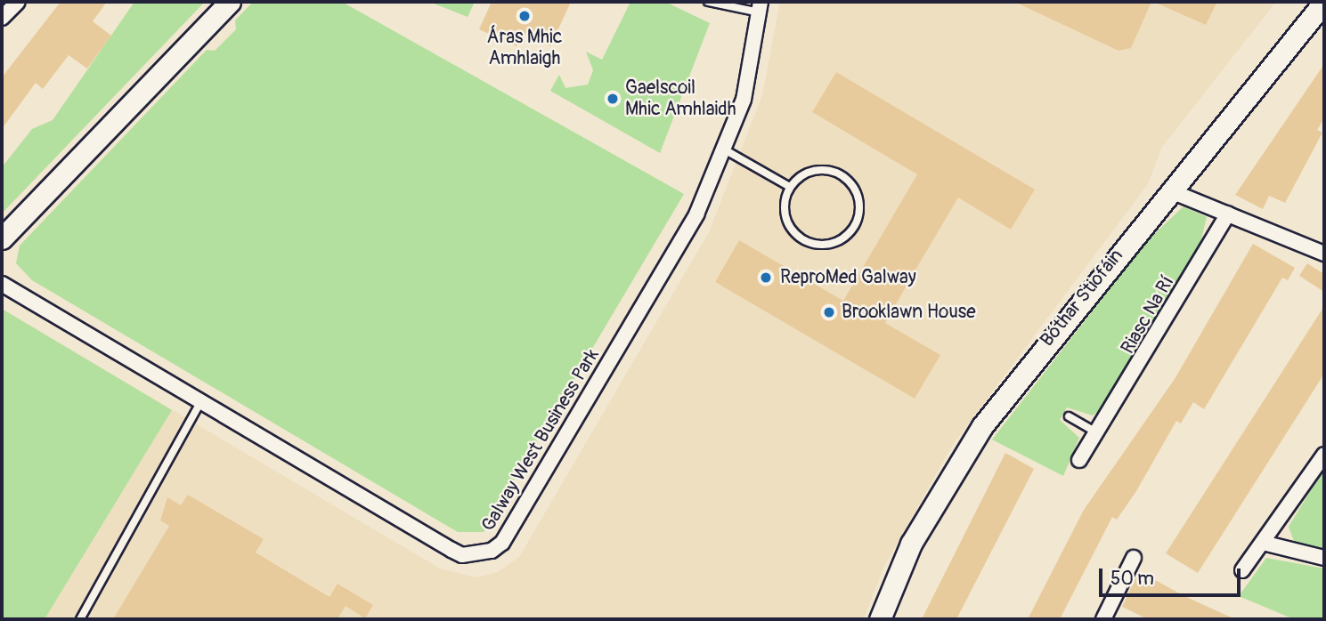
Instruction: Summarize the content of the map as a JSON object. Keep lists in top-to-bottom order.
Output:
{
  "streets": {
    "street": ["Bóthar Stiofáin", "Riasc Na Rí", "Galway West Business Park"]
  },
  "places": [
    "Áras Mhic Amhlaigh",
    "Gaelscoil Mhic Amhlaidh",
    "ReproMed Galway",
    "Brooklawn House"
  ],
  "scale_bar": "50 m"
}
